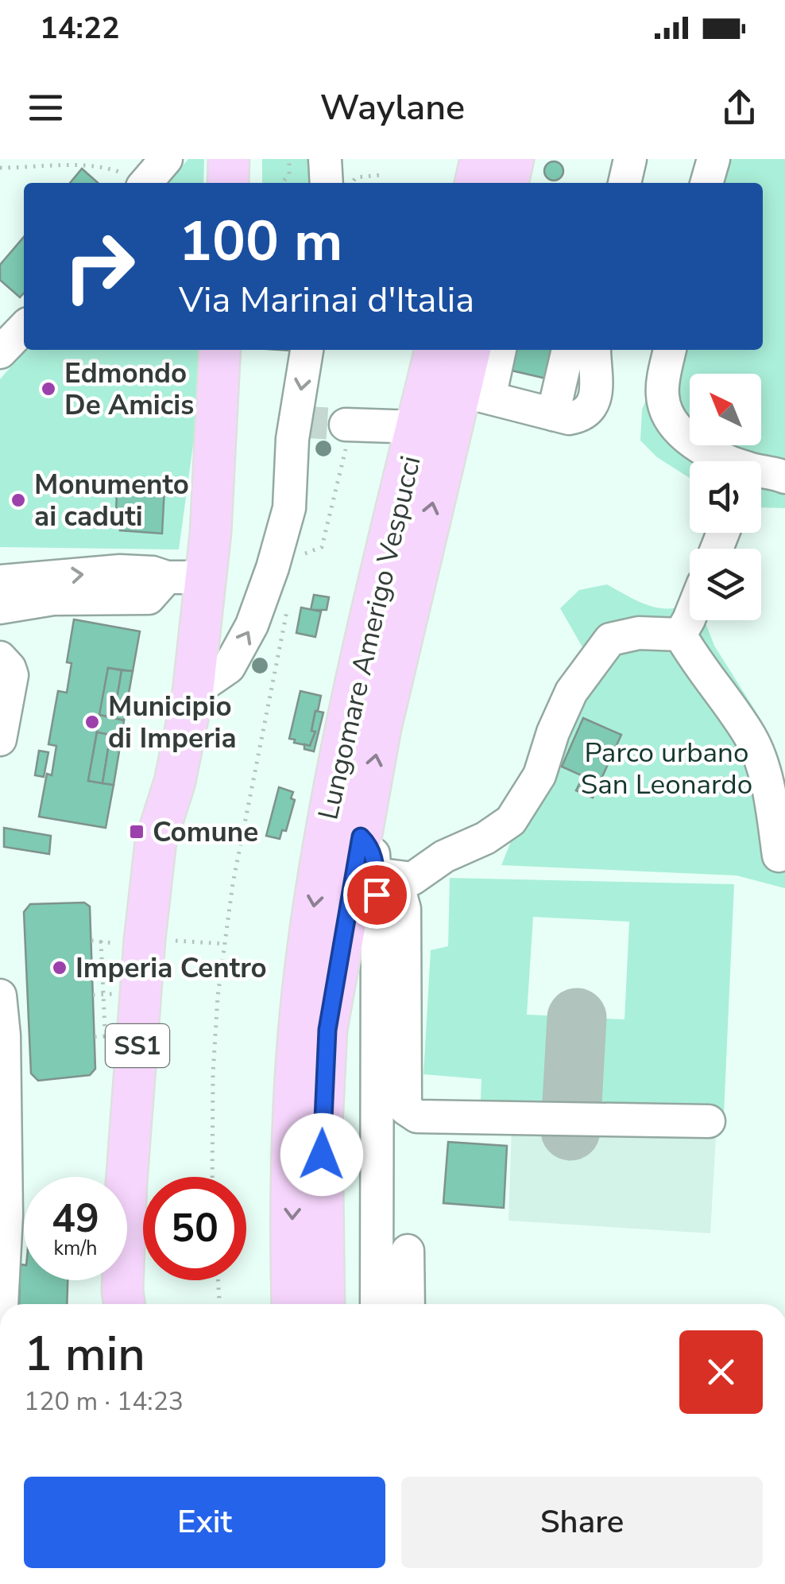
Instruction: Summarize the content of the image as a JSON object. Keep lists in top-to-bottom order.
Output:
{
  "streets": {
    "main road": ["Lungomare Amerigo Vespucci", "SS1"]
  },
  "parks": ["Parco urbano San Leonardo"],
  "places": {
    "other": [
      "Edmondo De Amicis",
      "Monumento ai caduti",
      "Municipio di Imperia",
      "Imperia Centro"
    ],
    "transit": ["Comune"]
  },
  "north": "top left",
  "page": {
    "status": "14:22",
    "header": "Waylane",
    "turn": ["100 m", "Via Marinai d'Italia"],
    "speed": "49 km/h",
    "limit": "50",
    "heading": ["1 min", "120 m · 14:23"],
    "buttons": ["Exit", "Share"]
  }
}
